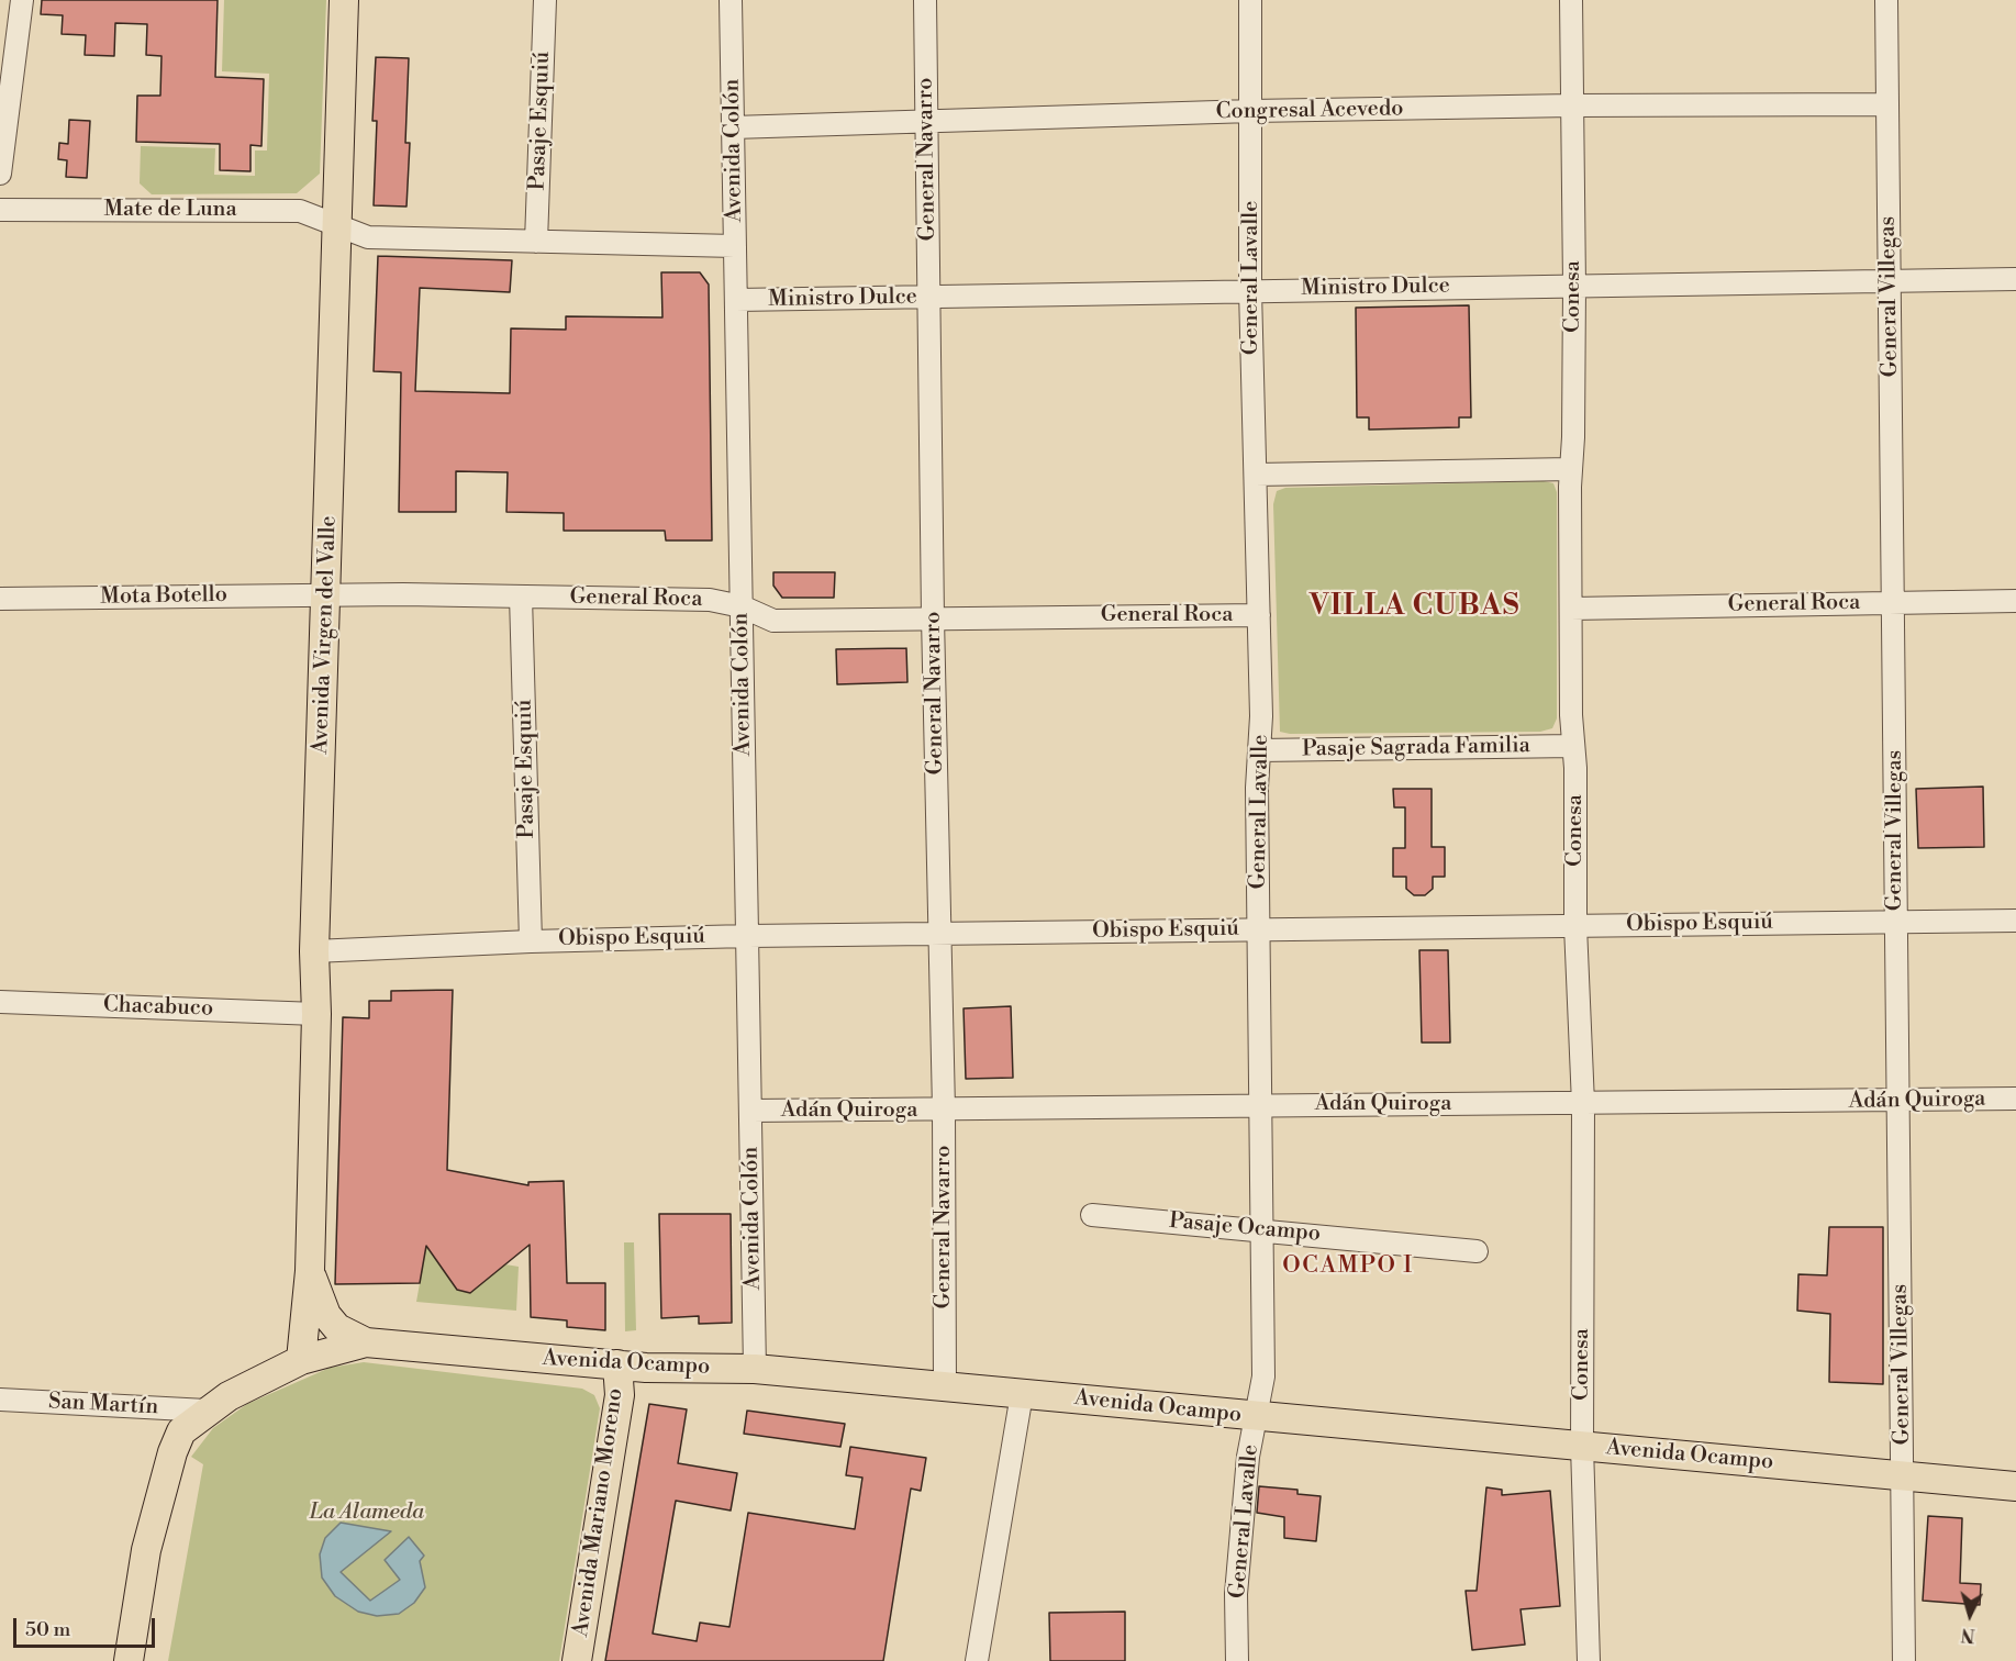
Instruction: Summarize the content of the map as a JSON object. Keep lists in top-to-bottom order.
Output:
{
  "streets": {
    "main road": ["Avenida Virgen del Valle", "Avenida Ocampo", "Avenida Mariano Moreno"],
    "street": [
      "Congresal Acevedo",
      "Pasaje Esquiú",
      "Avenida Colón",
      "General Navarro",
      "Mate de Luna",
      "General Lavalle",
      "Ministro Dulce",
      "Conesa",
      "General Villegas",
      "Mota Botello",
      "General Roca",
      "Pasaje Sagrada Familia",
      "Obispo Esquiú",
      "Chacabuco",
      "Adán Quiroga",
      "Pasaje Ocampo",
      "San Martín"
    ]
  },
  "crossings": [
    ["Congresal Acevedo", "Avenida Colón"],
    ["Congresal Acevedo", "General Navarro"],
    ["Congresal Acevedo", "General Lavalle"],
    ["Congresal Acevedo", "Conesa"],
    ["Congresal Acevedo", "General Villegas"],
    ["Pasaje Esquiú", "General Roca"],
    ["Pasaje Esquiú", "Obispo Esquiú"],
    ["Avenida Colón", "Ministro Dulce"],
    ["Avenida Colón", "General Roca"],
    ["Avenida Colón", "Obispo Esquiú"],
    ["Avenida Colón", "Adán Quiroga"],
    ["Avenida Colón", "Avenida Ocampo"],
    ["General Navarro", "Ministro Dulce"],
    ["General Navarro", "General Roca"],
    ["General Navarro", "Obispo Esquiú"],
    ["General Navarro", "Adán Quiroga"],
    ["General Navarro", "Avenida Ocampo"],
    ["Mate de Luna", "Avenida Virgen del Valle"],
    ["General Lavalle", "Ministro Dulce"],
    ["General Lavalle", "General Roca"],
    ["General Lavalle", "Pasaje Sagrada Familia"],
    ["General Lavalle", "Obispo Esquiú"],
    ["General Lavalle", "Adán Quiroga"],
    ["General Lavalle", "Pasaje Ocampo"],
    ["General Lavalle", "Avenida Ocampo"],
    ["Ministro Dulce", "Conesa"],
    ["Ministro Dulce", "General Villegas"],
    ["Conesa", "General Roca"],
    ["Conesa", "Pasaje Sagrada Familia"],
    ["Conesa", "Obispo Esquiú"],
    ["Conesa", "Adán Quiroga"],
    ["Conesa", "Avenida Ocampo"],
    ["General Villegas", "General Roca"],
    ["General Villegas", "Obispo Esquiú"],
    ["General Villegas", "Adán Quiroga"],
    ["General Villegas", "Avenida Ocampo"],
    ["Mota Botello", "General Roca"],
    ["Mota Botello", "Avenida Virgen del Valle"],
    ["General Roca", "Avenida Virgen del Valle"],
    ["Avenida Virgen del Valle", "Obispo Esquiú"],
    ["Avenida Virgen del Valle", "Chacabuco"],
    ["Avenida Virgen del Valle", "Avenida Ocampo"],
    ["Avenida Ocampo", "San Martín"],
    ["Avenida Ocampo", "Avenida Mariano Moreno"]
  ],
  "districts": ["VILLA CUBAS", "OCAMPO I"],
  "parks": ["La Alameda"],
  "scale_bar": "50 m",
  "north": "bottom"
}
